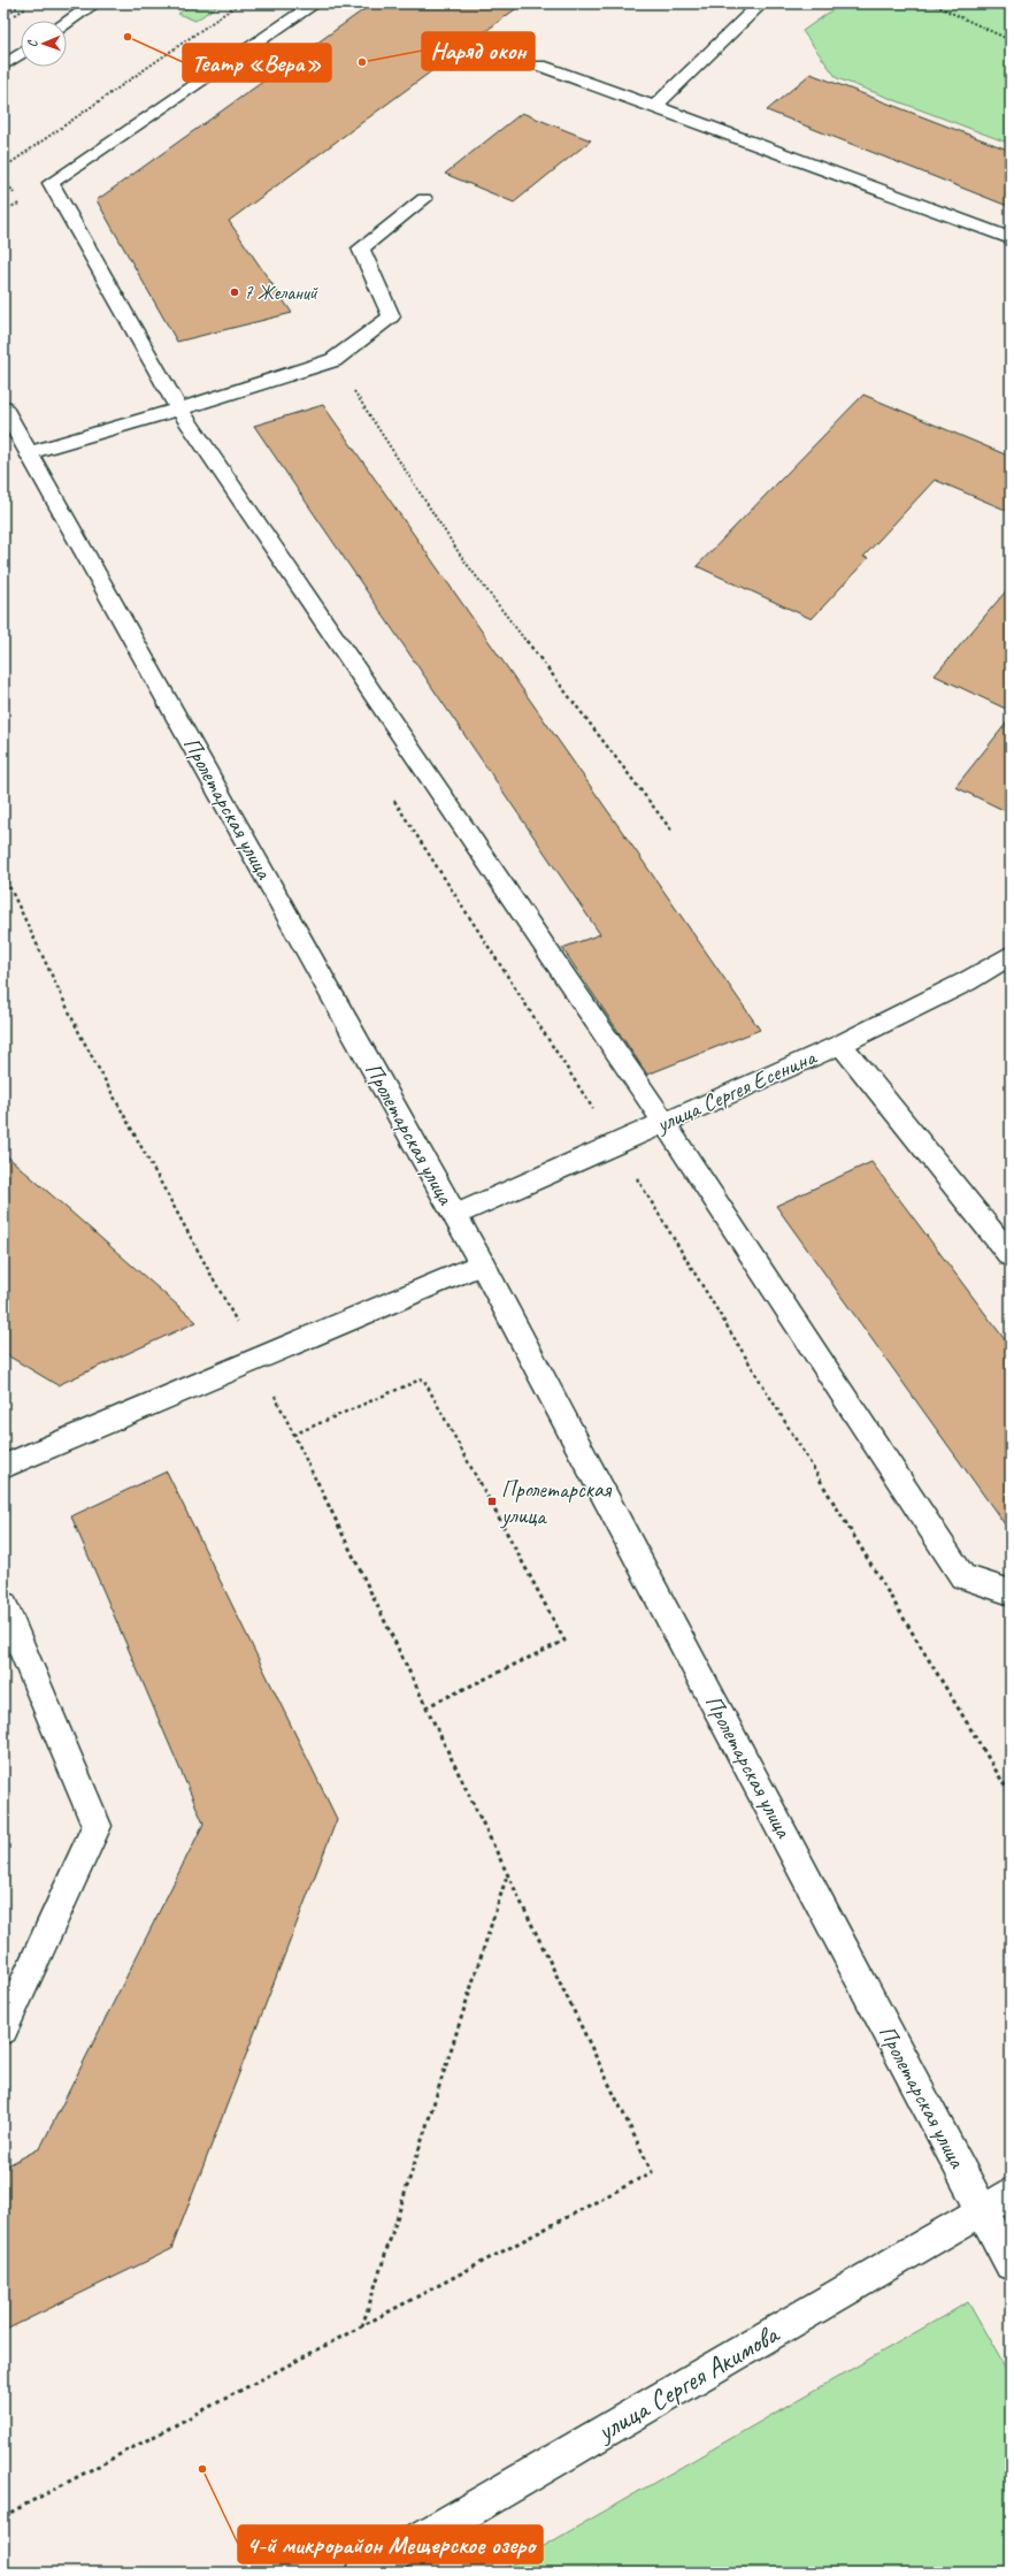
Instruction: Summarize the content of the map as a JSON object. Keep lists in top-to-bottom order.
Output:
{
  "streets": {
    "main road": ["Пролетарская улица", "улица Сергея Есенина", "улица Сергея Акимова"]
  },
  "crossings": [
    ["Пролетарская улица", "улица Сергея Есенина"],
    ["Пролетарская улица", "улица Сергея Акимова"]
  ],
  "places": {
    "other": [
      "Театр «Вера»",
      "Наряд окон",
      "7 Желаний",
      "4-й микрорайон Мещерское озеро"
    ],
    "transit": ["Пролетарская улица"]
  },
  "north": "left"
}
